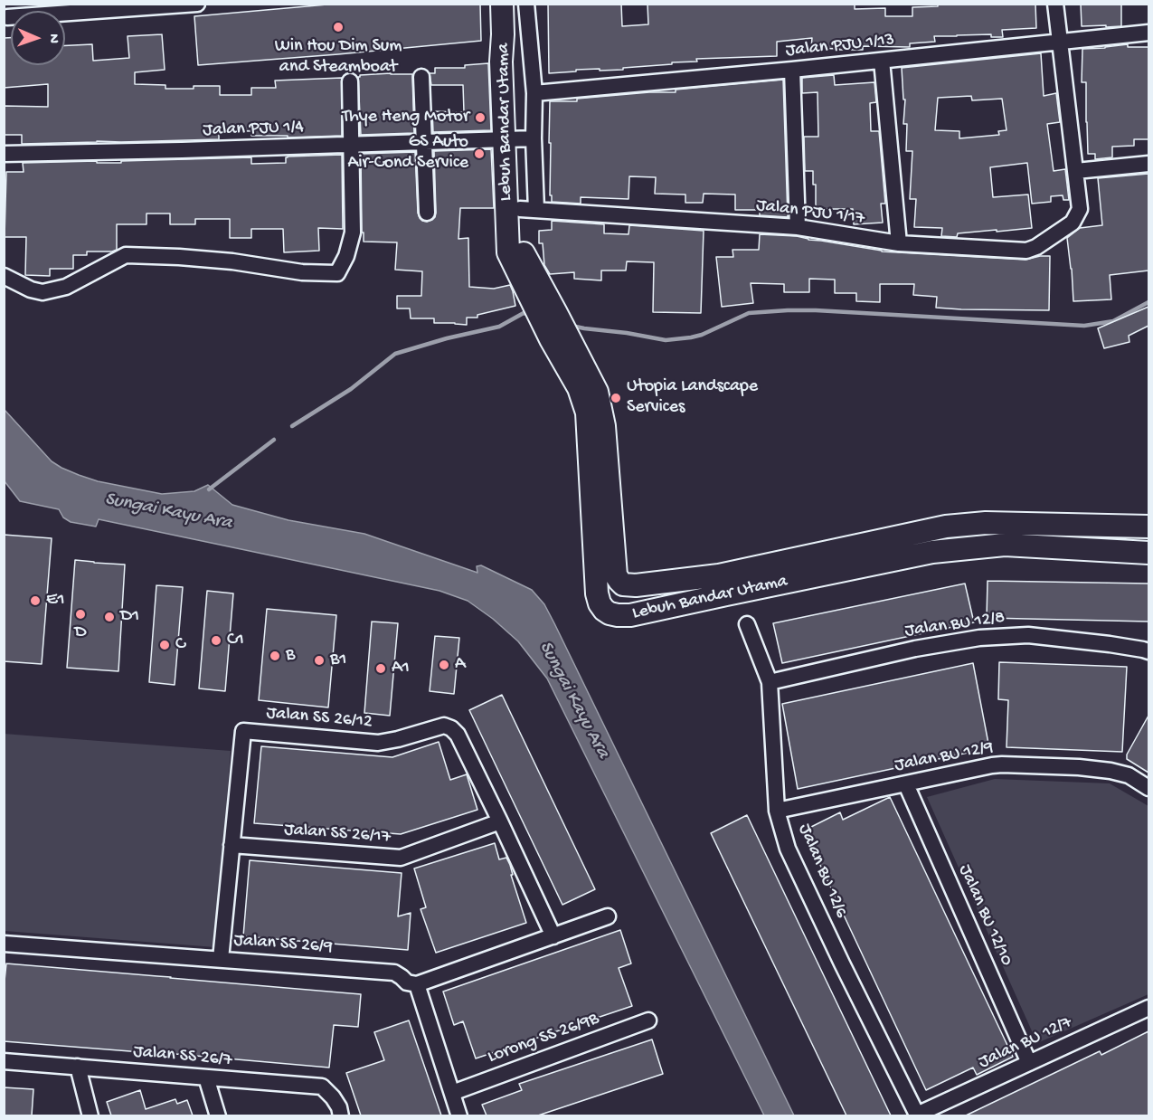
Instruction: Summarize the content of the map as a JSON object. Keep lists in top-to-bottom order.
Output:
{
  "streets": {
    "main road": ["Lebuh Bandar Utama"],
    "street": [
      "Jalan PJU 1/13",
      "Jalan PJU 1/4",
      "Jalan PJU 1/17",
      "Jalan BU 12/8",
      "Jalan SS 26/12",
      "Jalan BU 12/9",
      "Jalan SS 26/17",
      "Jalan BU 12/6",
      "Jalan BU 12/10",
      "Jalan SS 26/9",
      "Lorong SS 26/9B",
      "Jalan BU 12/7",
      "Jalan SS 26/7"
    ]
  },
  "crossings": [
    ["Lebuh Bandar Utama", "Jalan PJU 1/4"],
    ["Lebuh Bandar Utama", "Jalan PJU 1/17"],
    ["Jalan BU 12/8", "Jalan BU 12/6"],
    ["Jalan SS 26/12", "Jalan SS 26/17"],
    ["Jalan SS 26/12", "Jalan SS 26/9"],
    ["Jalan BU 12/9", "Jalan BU 12/6"],
    ["Jalan BU 12/9", "Jalan BU 12/10"],
    ["Jalan BU 12/6", "Jalan BU 12/7"],
    ["Jalan BU 12/10", "Jalan BU 12/7"]
  ],
  "water": ["Sungai Kayu Ara"],
  "places": [
    "Win Hou Dim Sum and Steamboat",
    "Thye Heng Motor",
    "GS Auto Air-Cond Service",
    "Utopia Landscape Services",
    "E1",
    "D",
    "D1",
    "C1",
    "C",
    "B",
    "B1",
    "A",
    "A1"
  ],
  "north": "right"
}
